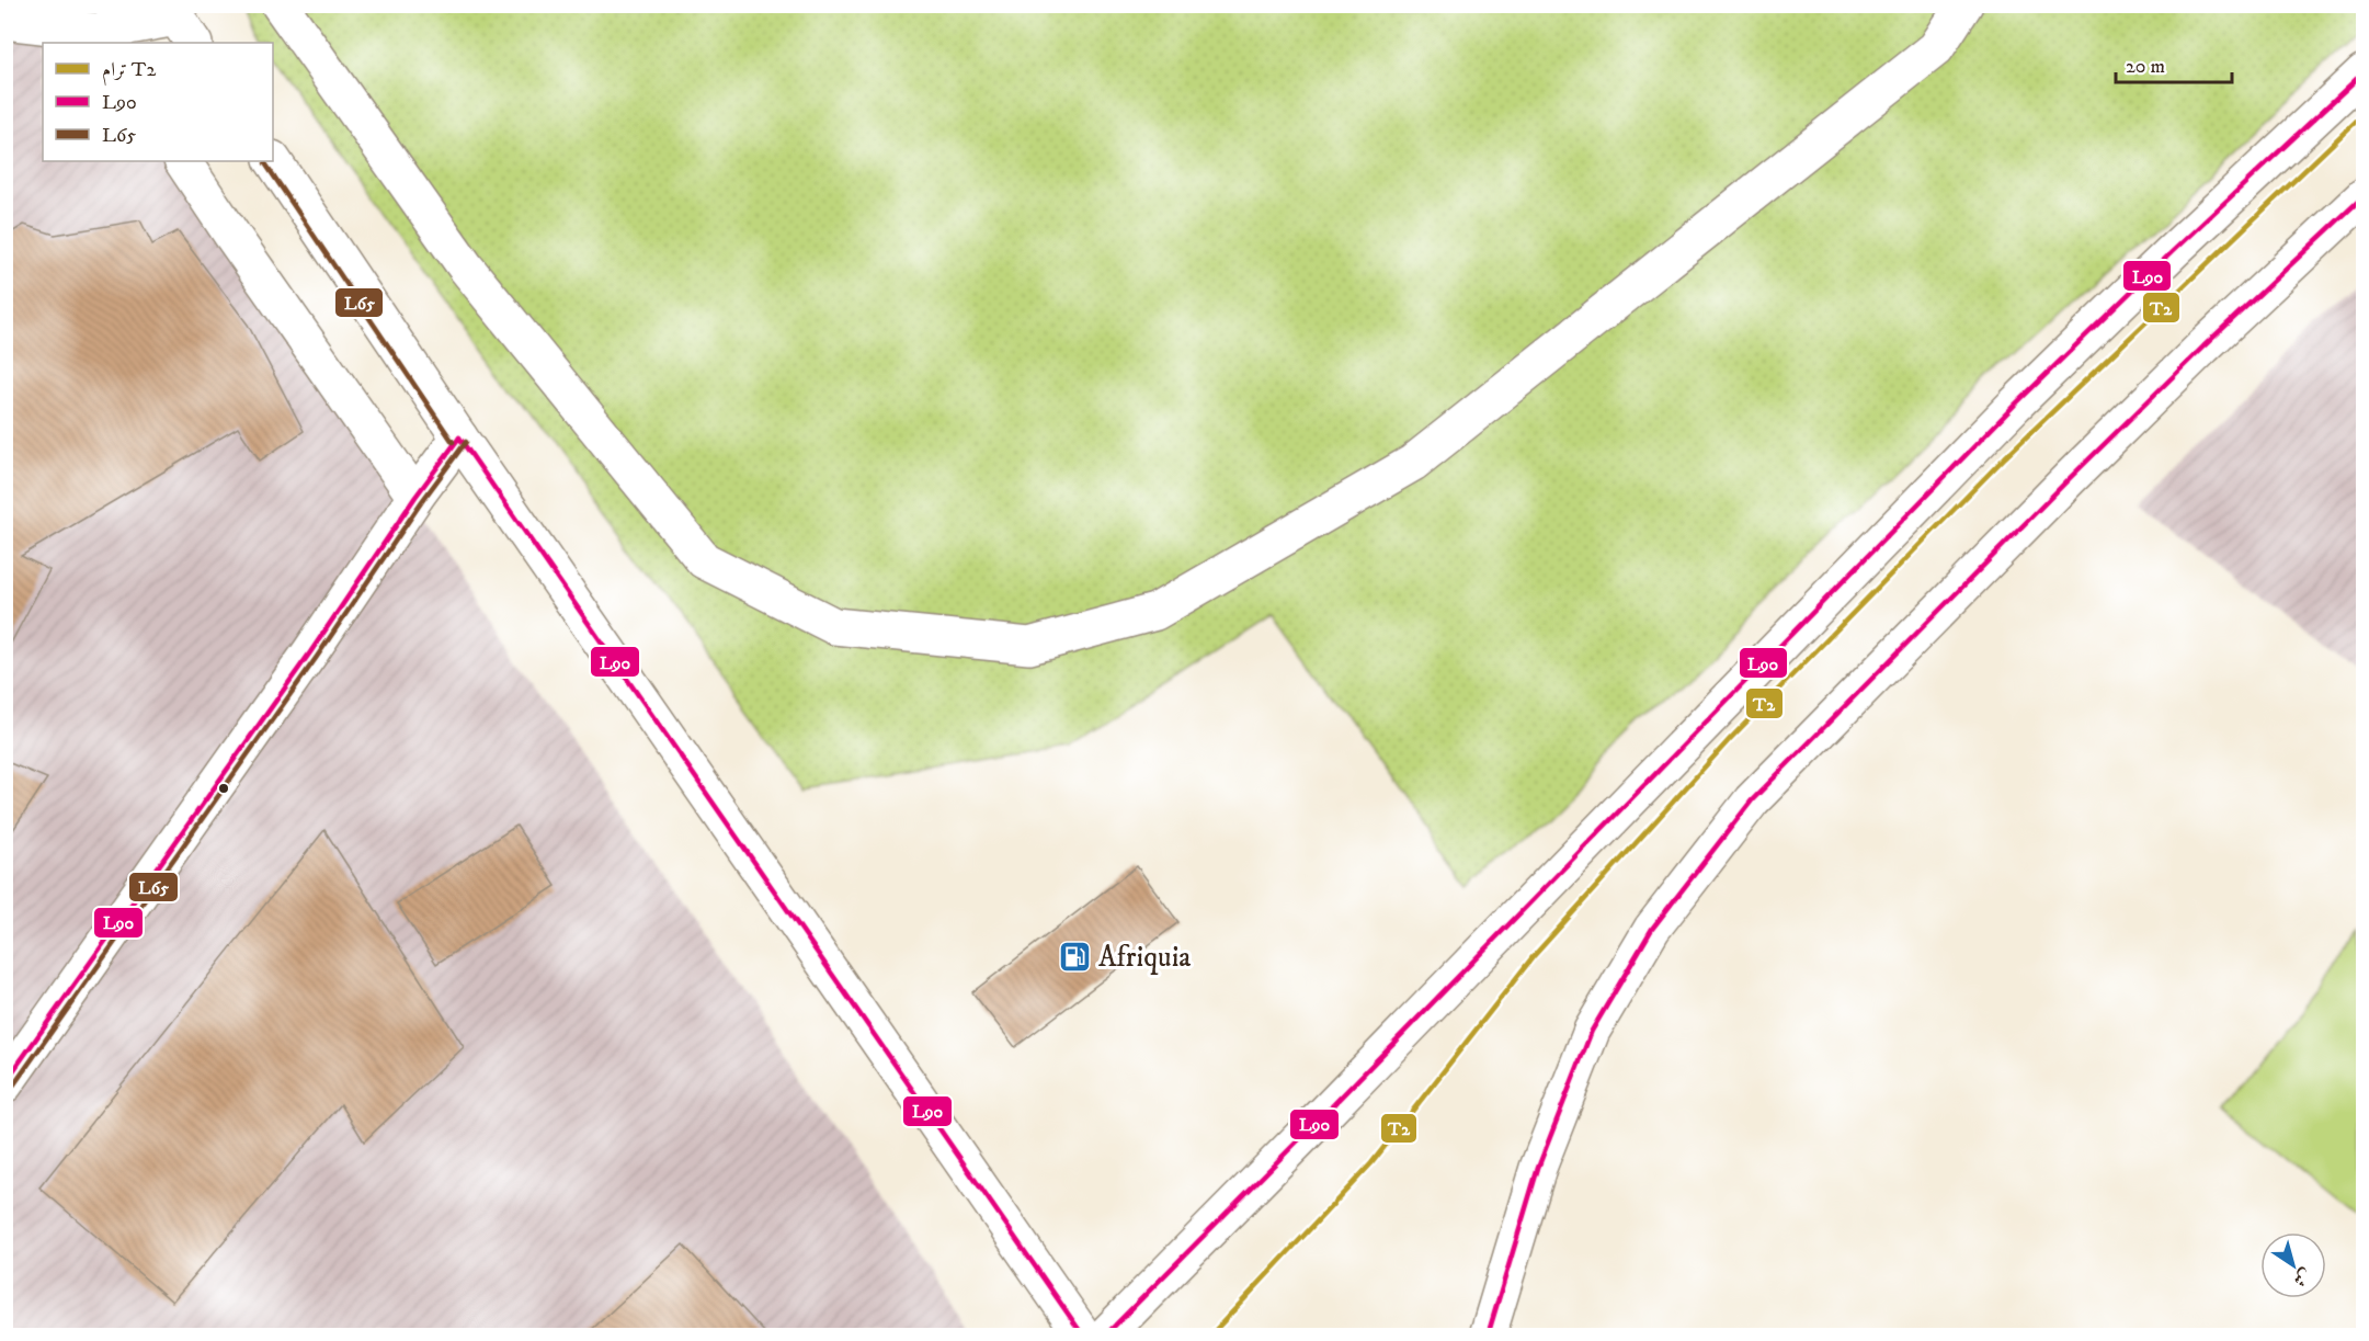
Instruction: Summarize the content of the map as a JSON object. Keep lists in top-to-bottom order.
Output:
{
  "places": {
    "fuel station": ["Afriquia"]
  },
  "lines": ["transit line L90", "tram line T2", "transit line L65"],
  "legend": ["ترام T2", "L90", "L65"],
  "scale_bar": "20 m",
  "north": "bottom right"
}
